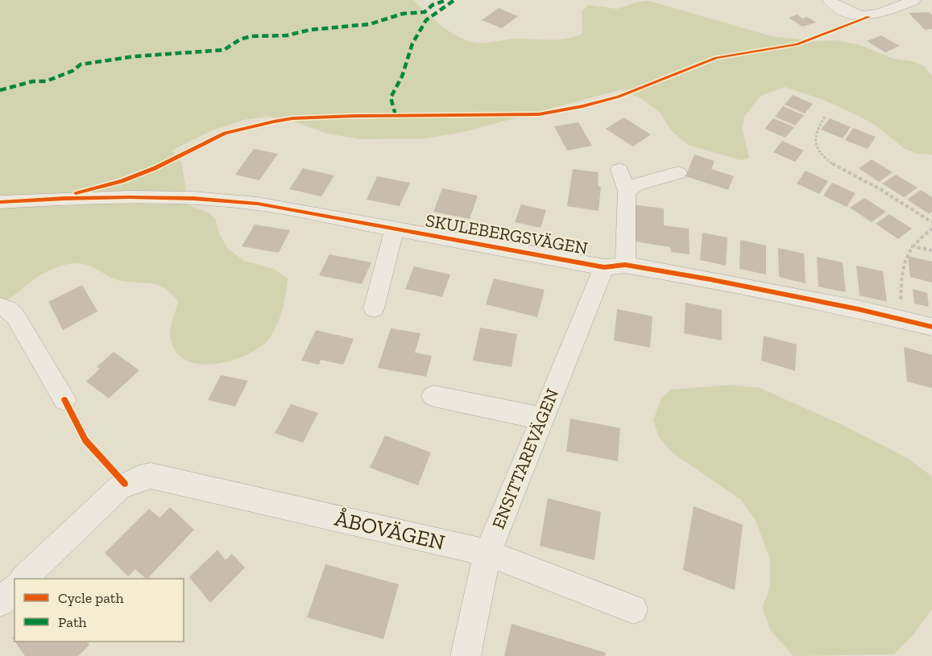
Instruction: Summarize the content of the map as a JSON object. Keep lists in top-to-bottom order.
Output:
{
  "streets": {
    "street": ["SKULEBERGSVÄGEN", "ENSITTAREVÄGEN", "ÅBOVÄGEN"]
  },
  "crossings": [
    ["SKULEBERGSVÄGEN", "ENSITTAREVÄGEN"],
    ["ENSITTAREVÄGEN", "ÅBOVÄGEN"]
  ],
  "legend": ["Cycle path", "Path"]
}
